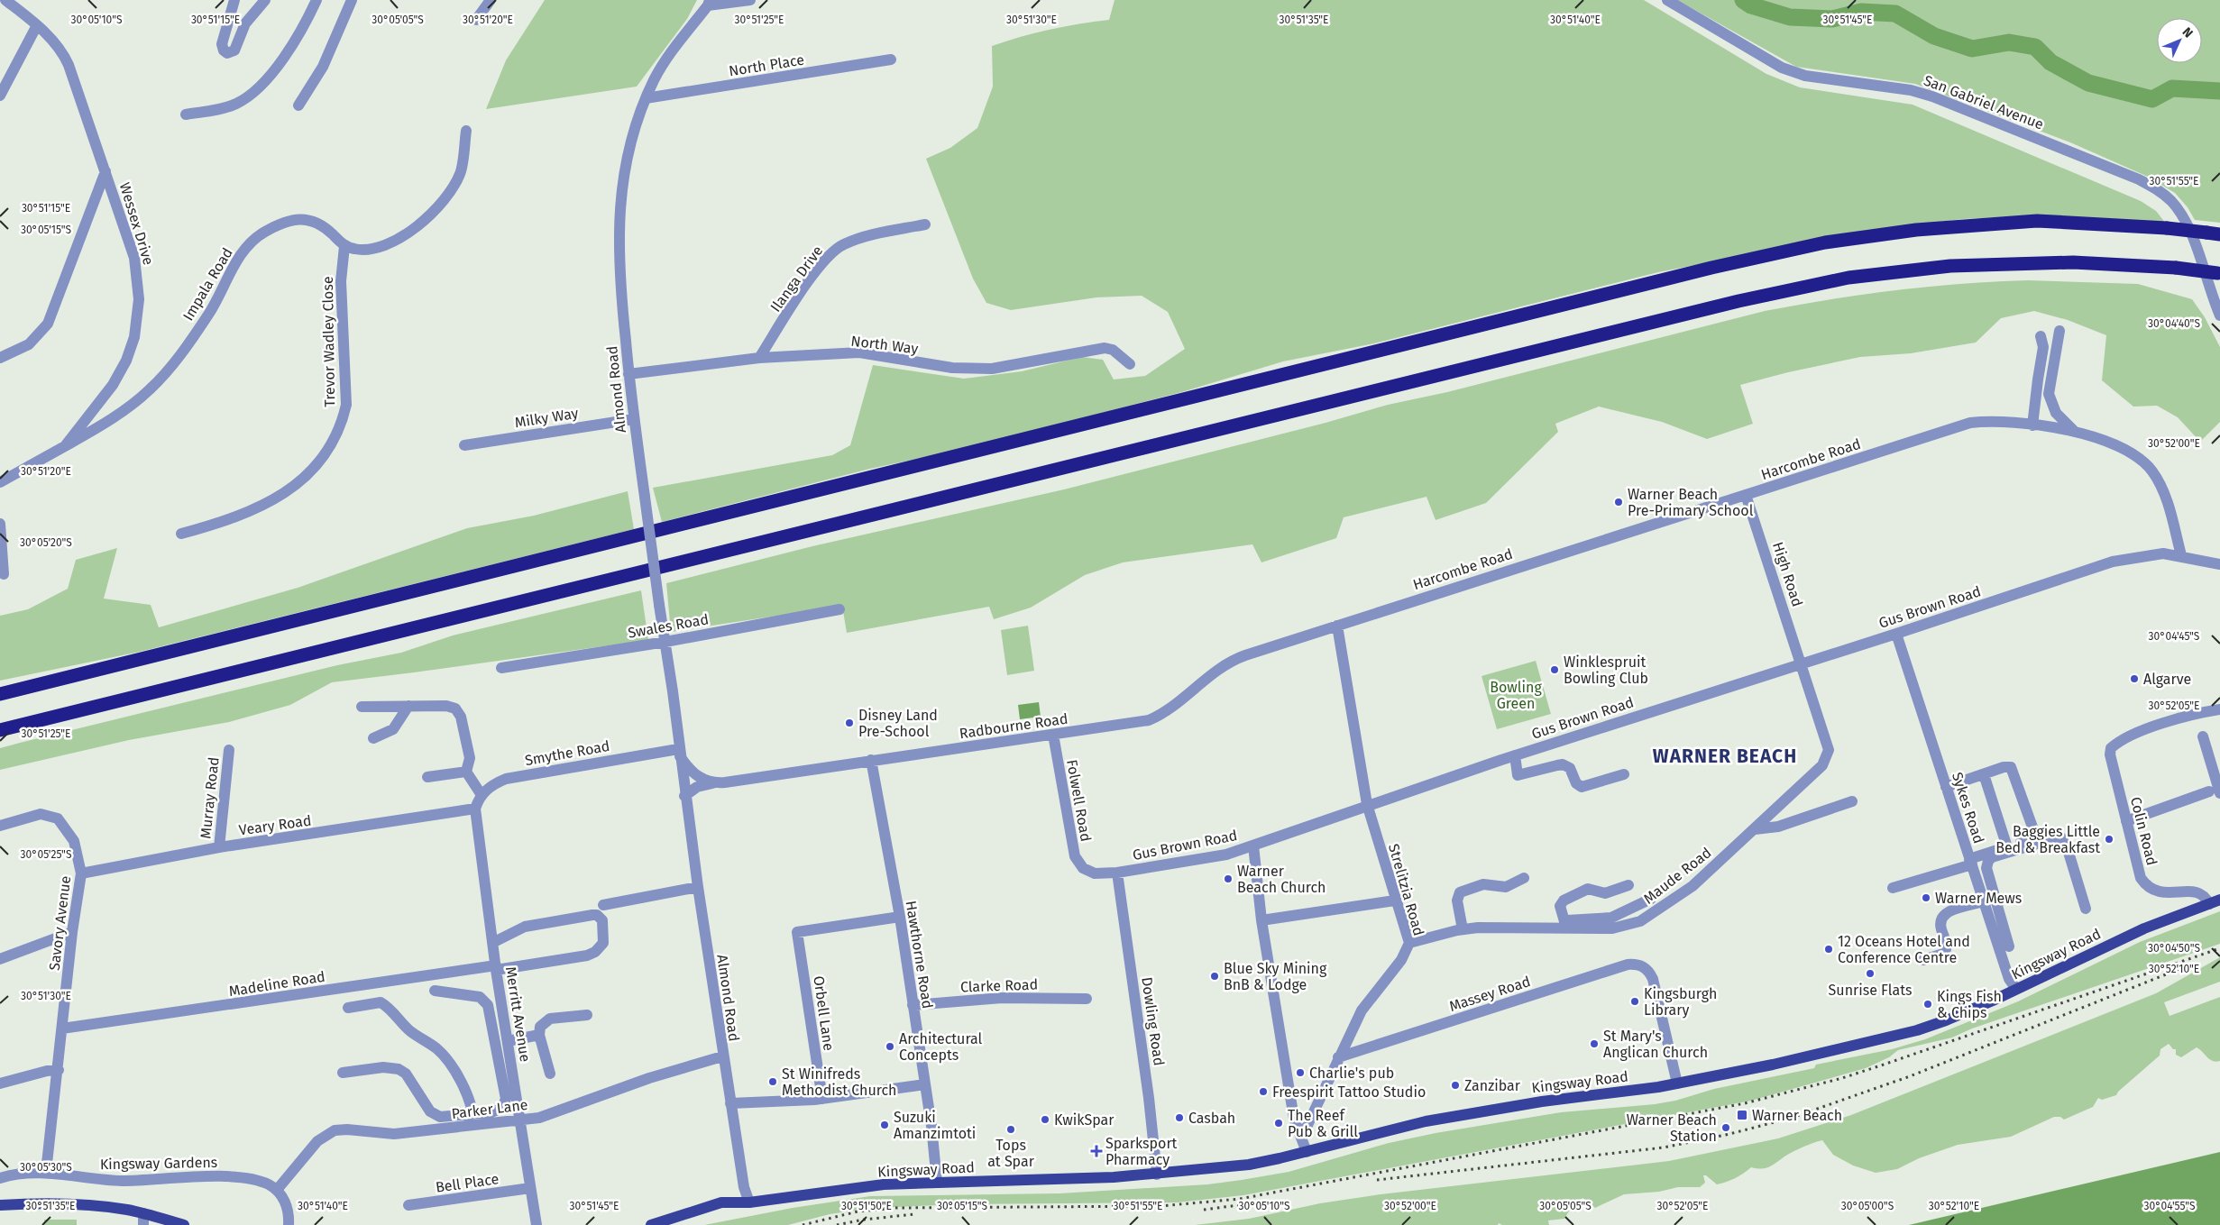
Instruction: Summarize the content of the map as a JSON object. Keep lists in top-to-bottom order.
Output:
{
  "streets": {
    "main road": ["Kingsway Road"],
    "street": [
      "North Place",
      "San Gabriel Avenue",
      "Wessex Drive",
      "Ilanga Drive",
      "Impala Road",
      "Trevor Wadley Close",
      "North Way",
      "Almond Road",
      "Milky Way",
      "Harcombe Road",
      "High Road",
      "Gus Brown Road",
      "Swales Road",
      "Radbourne Road",
      "Smythe Road",
      "Murray Road",
      "Folwell Road",
      "Sykes Road",
      "Veary Road",
      "Colin Road",
      "Maude Road",
      "Strelitzia Road",
      "Savory Avenue",
      "Hawthorne Road",
      "Madeline Road",
      "Clarke Road",
      "Massey Road",
      "Orbell Lane",
      "Merritt Avenue",
      "Dowling Road",
      "Parker Lane",
      "Kingsway Gardens",
      "Bell Place"
    ]
  },
  "crossings": [
    ["North Place", "Almond Road"],
    ["Wessex Drive", "Impala Road"],
    ["Ilanga Drive", "North Way"],
    ["Impala Road", "Trevor Wadley Close"],
    ["North Way", "Almond Road"],
    ["Almond Road", "Milky Way"],
    ["Almond Road", "Swales Road"],
    ["Almond Road", "Smythe Road"],
    ["Almond Road", "Kingsway Road"],
    ["Almond Road", "Parker Lane"],
    ["Harcombe Road", "High Road"],
    ["Harcombe Road", "Gus Brown Road"],
    ["Harcombe Road", "Radbourne Road"],
    ["Harcombe Road", "Strelitzia Road"],
    ["High Road", "Gus Brown Road"],
    ["High Road", "Maude Road"],
    ["Gus Brown Road", "Folwell Road"],
    ["Gus Brown Road", "Sykes Road"],
    ["Gus Brown Road", "Maude Road"],
    ["Gus Brown Road", "Strelitzia Road"],
    ["Gus Brown Road", "Dowling Road"],
    ["Radbourne Road", "Folwell Road"],
    ["Radbourne Road", "Strelitzia Road"],
    ["Radbourne Road", "Hawthorne Road"],
    ["Smythe Road", "Veary Road"],
    ["Smythe Road", "Merritt Avenue"],
    ["Murray Road", "Veary Road"],
    ["Sykes Road", "Kingsway Road"],
    ["Veary Road", "Savory Avenue"],
    ["Veary Road", "Merritt Avenue"],
    ["Colin Road", "Kingsway Road"],
    ["Maude Road", "Strelitzia Road"],
    ["Strelitzia Road", "Massey Road"],
    ["Savory Avenue", "Madeline Road"],
    ["Savory Avenue", "Kingsway Gardens"],
    ["Kingsway Road", "Hawthorne Road"],
    ["Kingsway Road", "Massey Road"],
    ["Kingsway Road", "Dowling Road"],
    ["Hawthorne Road", "Clarke Road"],
    ["Hawthorne Road", "Orbell Lane"],
    ["Madeline Road", "Merritt Avenue"],
    ["Merritt Avenue", "Parker Lane"],
    ["Merritt Avenue", "Bell Place"],
    ["Parker Lane", "Kingsway Gardens"]
  ],
  "districts": ["WARNER BEACH"],
  "parks": ["Bowling Green"],
  "places": {
    "other": [
      "Warner Beach Pre-Primary School",
      "Winklespruit Bowling Club",
      "Algarve",
      "Disney Land Pre-School",
      "Baggies Little Bed & Breakfast",
      "Warner Beach Church",
      "Warner Mews",
      "12 Oceans Hotel and Conference Centre",
      "Sunrise Flats",
      "Blue Sky Mining BnB & Lodge",
      "Kingsburgh Library",
      "Kings Fish & Chips",
      "St Mary's Anglican Church",
      "Architectural Concepts",
      "Charlie's pub",
      "St Winifreds Methodist Church",
      "Zanzibar",
      "Freespirit Tattoo Studio",
      "Casbah",
      "KwikSpar",
      "The Reef Pub & Grill",
      "Suzuki Amanzimtoti",
      "Warner Beach Station",
      "Tops at Spar"
    ],
    "transit": ["Warner Beach"],
    "health": ["Sparksport Pharmacy"]
  },
  "north": "top right",
  "coordinates": [
    "30°51'15\"E",
    "30°51'20\"E",
    "30°51'25\"E",
    "30°51'30\"E",
    "30°51'35\"E",
    "30°51'40\"E",
    "30°51'45\"E",
    "30°05'10\"S",
    "30°05'05\"S",
    "30°51'55\"E",
    "30°05'15\"S",
    "30°04'40\"S",
    "30°52'00\"E",
    "30°05'20\"S",
    "30°04'45\"S",
    "30°52'05\"E",
    "30°05'25\"S",
    "30°04'50\"S",
    "30°52'10\"E",
    "30°05'30\"S",
    "30°05'00\"S",
    "30°04'55\"S",
    "30°51'50\"E"
  ]
}
